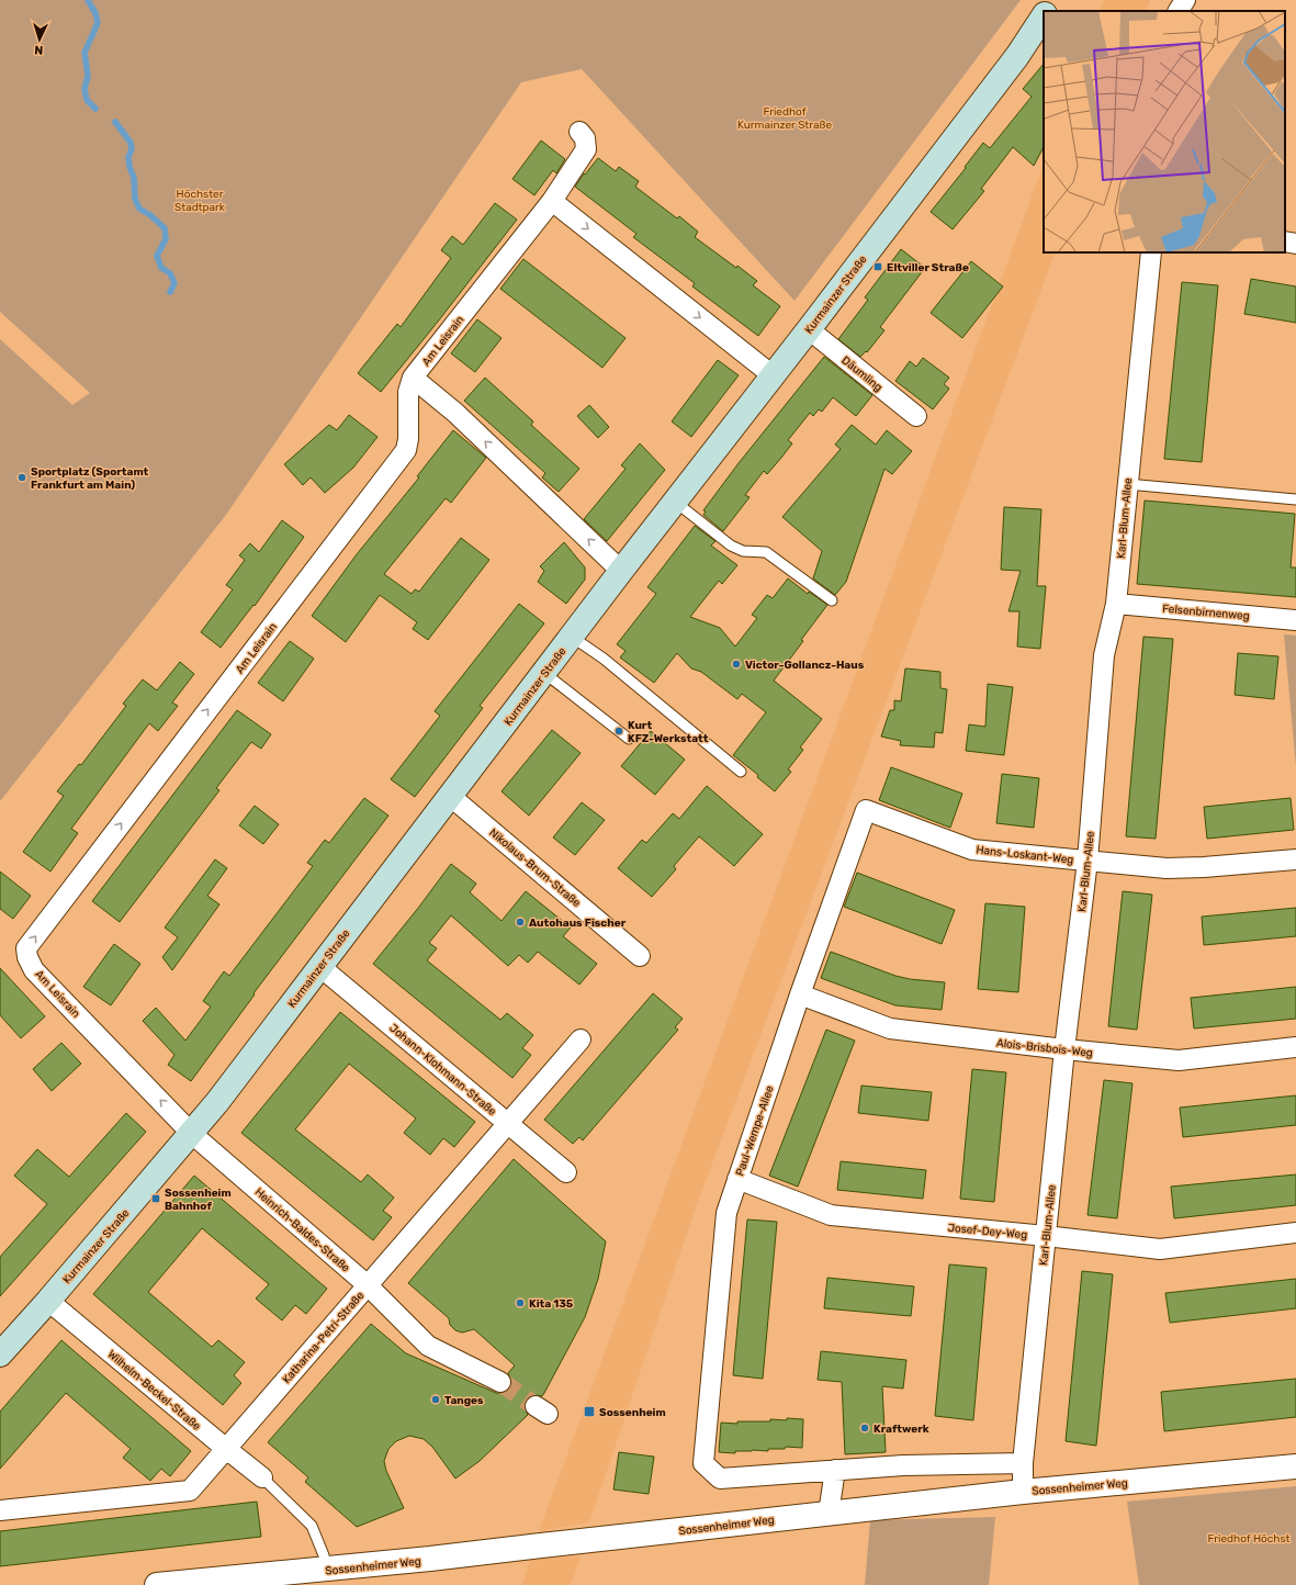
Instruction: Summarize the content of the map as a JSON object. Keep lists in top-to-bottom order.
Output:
{
  "streets": {
    "main road": ["Kurmainzer Straße"],
    "street": [
      "Am Leisrain",
      "Däumling",
      "Karl-Blum-Allee",
      "Felsenbirnenweg",
      "Hans-Loskant-Weg",
      "Nikolaus-Brum-Straße",
      "Alois-Brisbois-Weg",
      "Johann-Klohmann-Straße",
      "Paul-Wempe-Allee",
      "Heinrich-Baldes-Straße",
      "Josef-Dey-Weg",
      "Katharina-Petri-Straße",
      "Wilhelm-Beckel-Straße",
      "Sossenheimer Weg"
    ]
  },
  "crossings": [
    ["Kurmainzer Straße", "Am Leisrain"],
    ["Kurmainzer Straße", "Däumling"],
    ["Kurmainzer Straße", "Nikolaus-Brum-Straße"],
    ["Kurmainzer Straße", "Johann-Klohmann-Straße"],
    ["Kurmainzer Straße", "Heinrich-Baldes-Straße"],
    ["Kurmainzer Straße", "Wilhelm-Beckel-Straße"],
    ["Am Leisrain", "Heinrich-Baldes-Straße"],
    ["Karl-Blum-Allee", "Felsenbirnenweg"],
    ["Karl-Blum-Allee", "Hans-Loskant-Weg"],
    ["Karl-Blum-Allee", "Alois-Brisbois-Weg"],
    ["Karl-Blum-Allee", "Josef-Dey-Weg"],
    ["Karl-Blum-Allee", "Sossenheimer Weg"],
    ["Hans-Loskant-Weg", "Paul-Wempe-Allee"],
    ["Alois-Brisbois-Weg", "Paul-Wempe-Allee"],
    ["Johann-Klohmann-Straße", "Katharina-Petri-Straße"],
    ["Paul-Wempe-Allee", "Josef-Dey-Weg"],
    ["Heinrich-Baldes-Straße", "Katharina-Petri-Straße"],
    ["Katharina-Petri-Straße", "Wilhelm-Beckel-Straße"]
  ],
  "one_way": ["Am Leisrain"],
  "parks": ["Friedhof Kurmainzer Straße", "Höchster Stadtpark", "Friedhof Höchst"],
  "places": {
    "transit": ["Eltviller Straße", "Sossenheim Bahnhof", "Sossenheim"],
    "other": [
      "Sportplatz (Sportamt Frankfurt am Main)",
      "Victor-Gollancz-Haus",
      "Kurt KFZ-Werkstatt",
      "Autohaus Fischer",
      "Kita 135",
      "Tanges",
      "Kraftwerk"
    ]
  },
  "north": "bottom"
}
